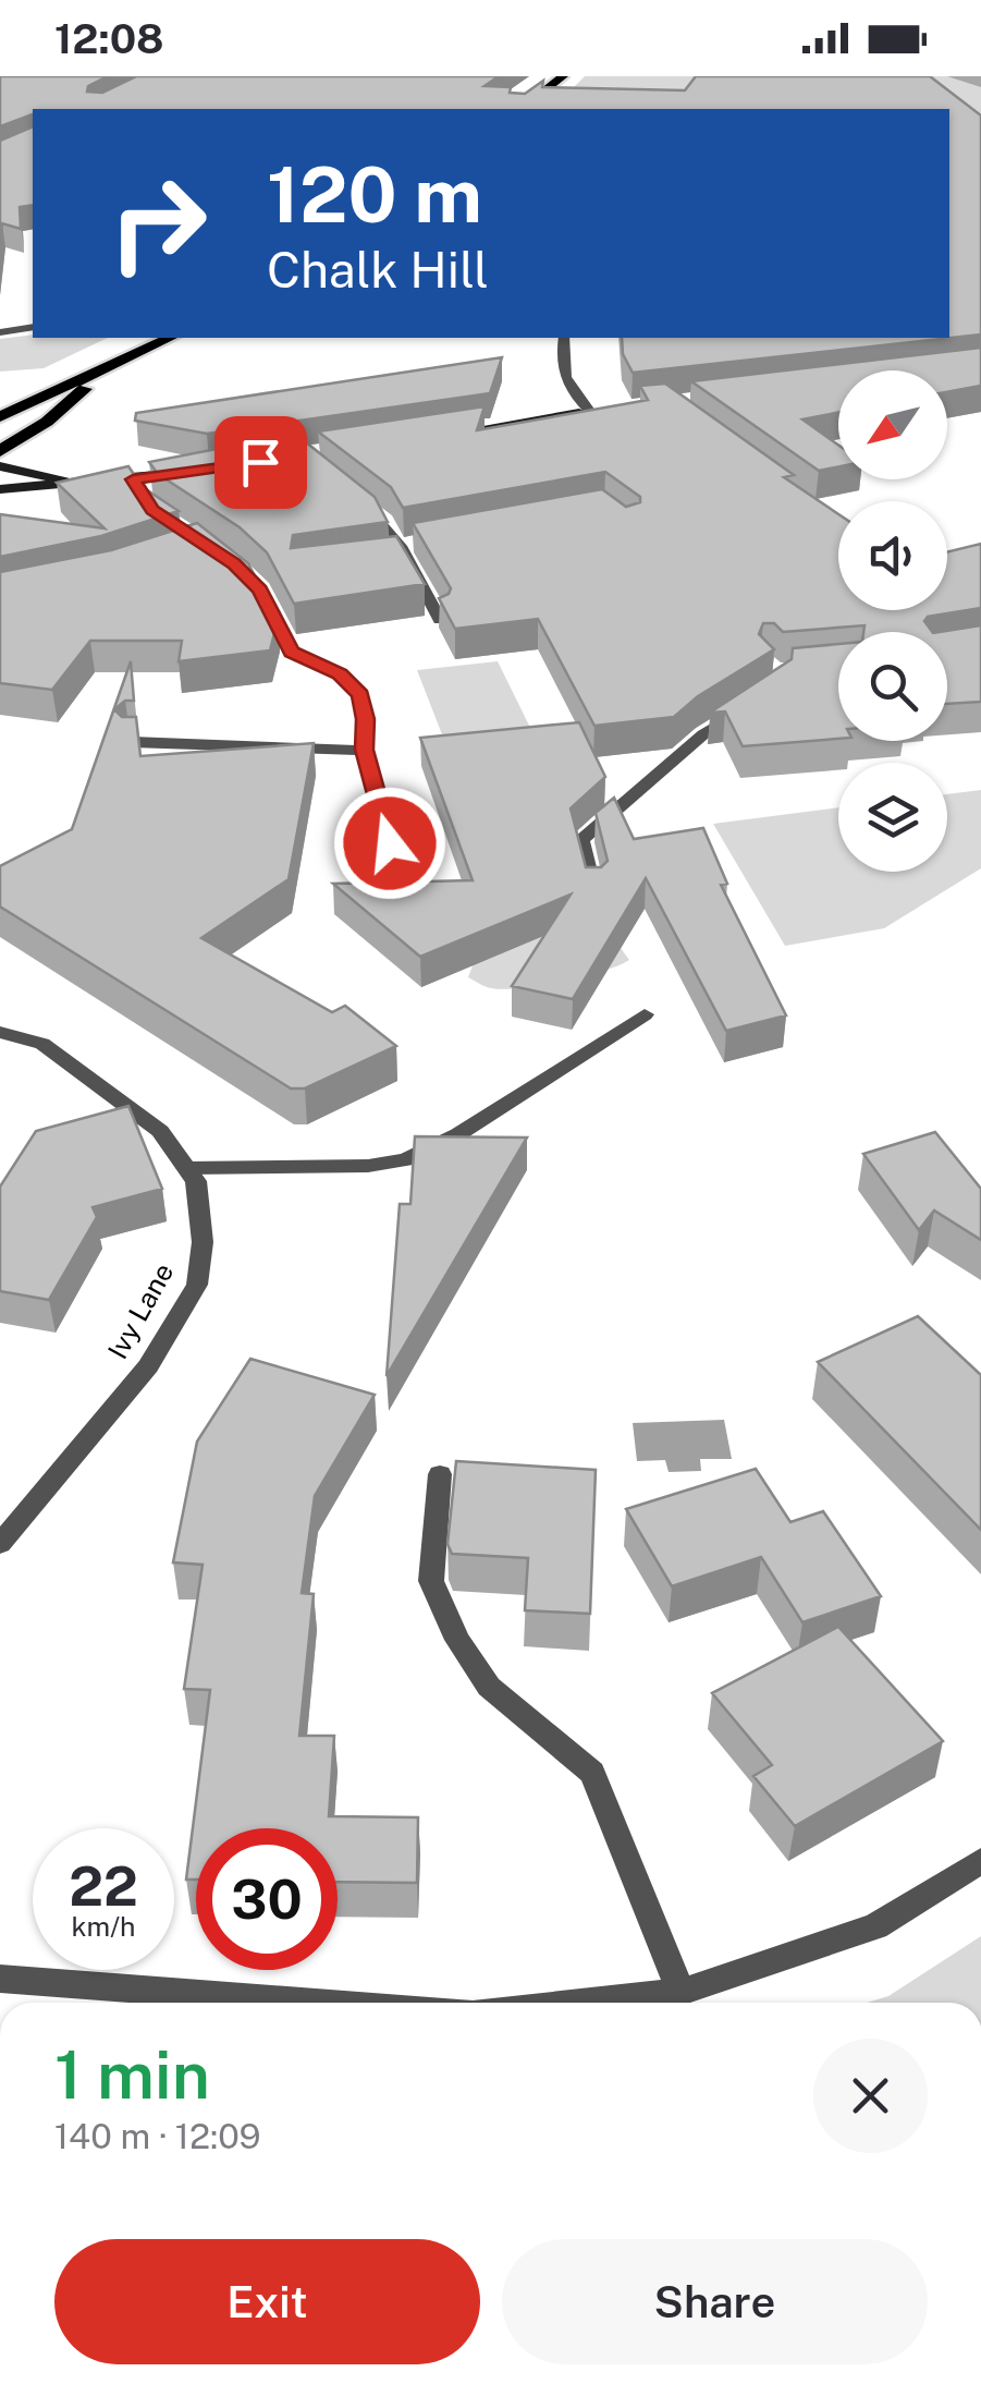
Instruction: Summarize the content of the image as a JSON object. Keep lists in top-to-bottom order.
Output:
{
  "streets": {
    "street": ["Ivy Lane"]
  },
  "north": "bottom left",
  "page": {
    "status": "12:08",
    "turn": ["120 m", "Chalk Hill"],
    "speed": "22 km/h",
    "limit": "30",
    "heading": ["1 min", "140 m · 12:09"],
    "buttons": ["Exit", "Share"]
  }
}
